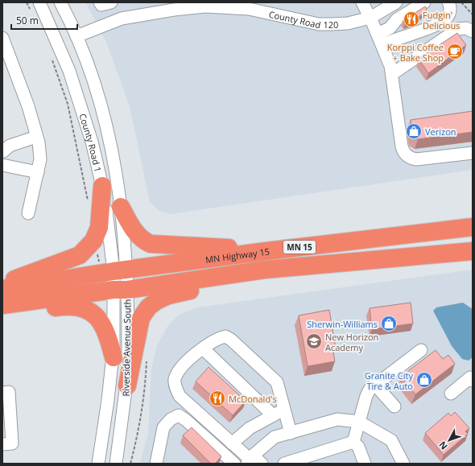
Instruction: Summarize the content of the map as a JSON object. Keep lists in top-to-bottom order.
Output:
{
  "streets": {
    "highway": ["MN 15", "MN Highway 15"],
    "street": ["County Road 120", "County Road 1", "Riverside Avenue South"]
  },
  "crossings": [
    ["County Road 120", "County Road 1"],
    ["County Road 1", "MN Highway 15"],
    ["County Road 1", "Riverside Avenue South"],
    ["MN Highway 15", "Riverside Avenue South"]
  ],
  "places": {
    "restaurant": ["Fudgin' Delicious", "McDonald's"],
    "cafe": ["Korppi Coffee + Bake Shop"],
    "shop": ["Verizon", "Sherwin-Williams", "Granite City Tire & Auto"],
    "school or university": ["New Horizon Academy"]
  },
  "scale_bar": "50 m",
  "north": "bottom left"
}
